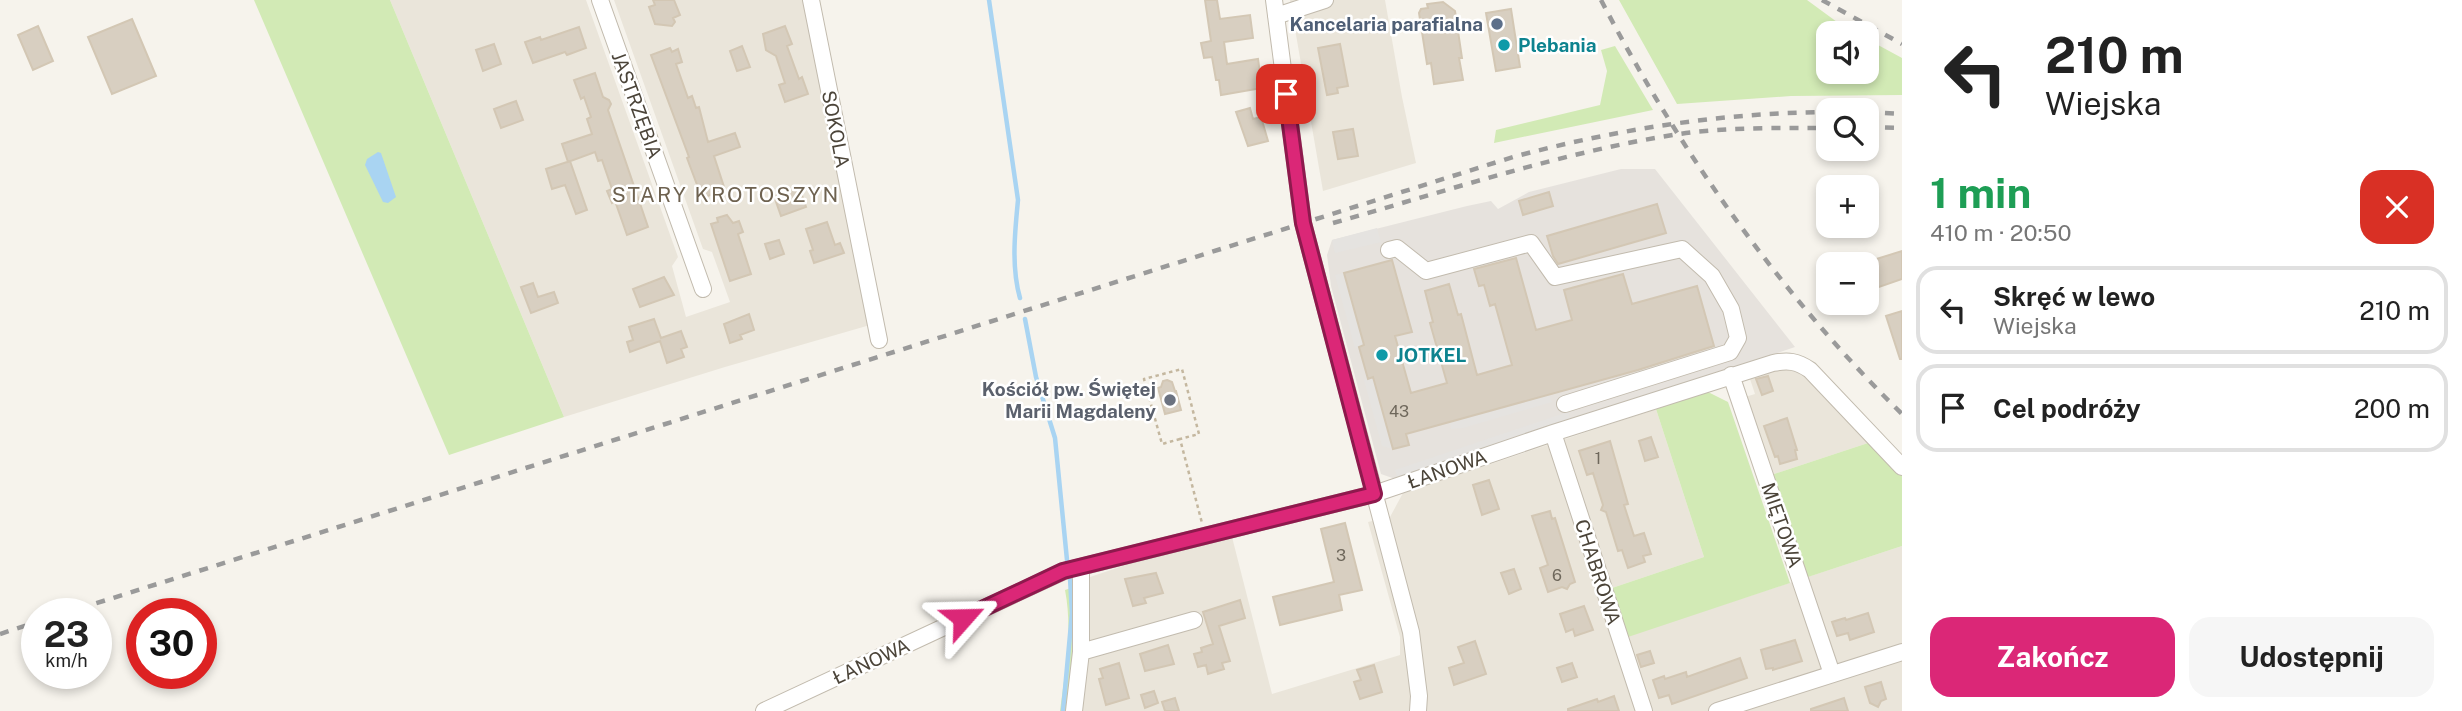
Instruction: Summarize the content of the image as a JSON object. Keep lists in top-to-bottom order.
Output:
{
  "streets": {
    "street": [
      "JASTRZĘBIA",
      "SOKOLA",
      "ŁANOWA",
      "MIĘTOWA",
      "CHABROWA"
    ]
  },
  "crossings": [
    ["ŁANOWA", "MIĘTOWA"],
    ["ŁANOWA", "CHABROWA"]
  ],
  "districts": ["STARY KROTOSZYN"],
  "places": [
    "Kancelaria parafialna",
    "Plebania",
    "JOTKEL",
    "Kościół pw. Świętej Marii Magdaleny"
  ],
  "house_numbers": [
    "43",
    "1",
    "3",
    "6"
  ],
  "page": {
    "turn": ["210 m", "Wiejska"],
    "map_buttons": ["+", "−"],
    "heading": ["1 min", "410 m · 20:50"],
    "list": [
      {
        "name": "Skręć w lewo",
        "note": "Wiejska",
        "value": "210 m"
      },
      {
        "name": "Cel podróży",
        "value": "200 m"
      }
    ],
    "speed": "23 km/h",
    "limit": "30",
    "buttons": ["Zakończ", "Udostępnij"]
  }
}
